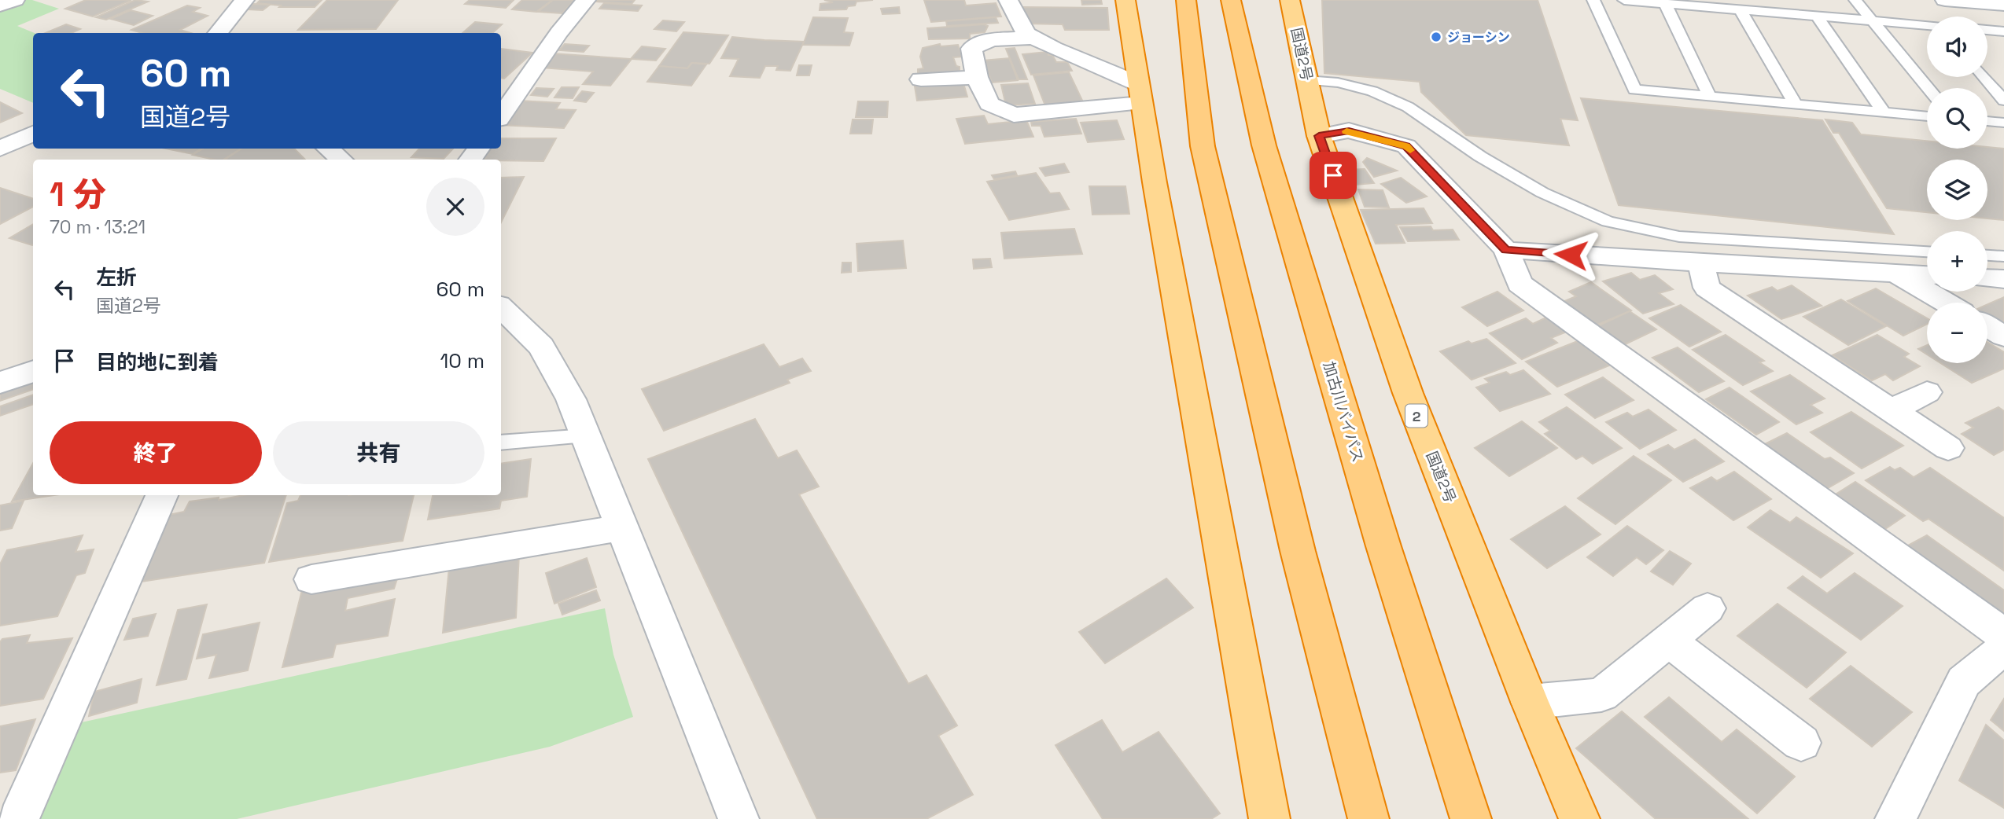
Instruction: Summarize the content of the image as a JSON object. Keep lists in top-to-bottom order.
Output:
{
  "streets": {
    "highway": ["国道2号", "加古川バイパス", "2"]
  },
  "places": ["ジョーシン"],
  "page": {
    "map_buttons": ["+", "−"],
    "turn": ["60 m", "国道2号"],
    "heading": ["1 分", "70 m · 13:21"],
    "list": [
      {
        "name": "左折",
        "note": "国道2号",
        "value": "60 m"
      },
      {
        "name": "目的地に到着",
        "value": "10 m"
      }
    ],
    "buttons": ["終了", "共有"]
  }
}
